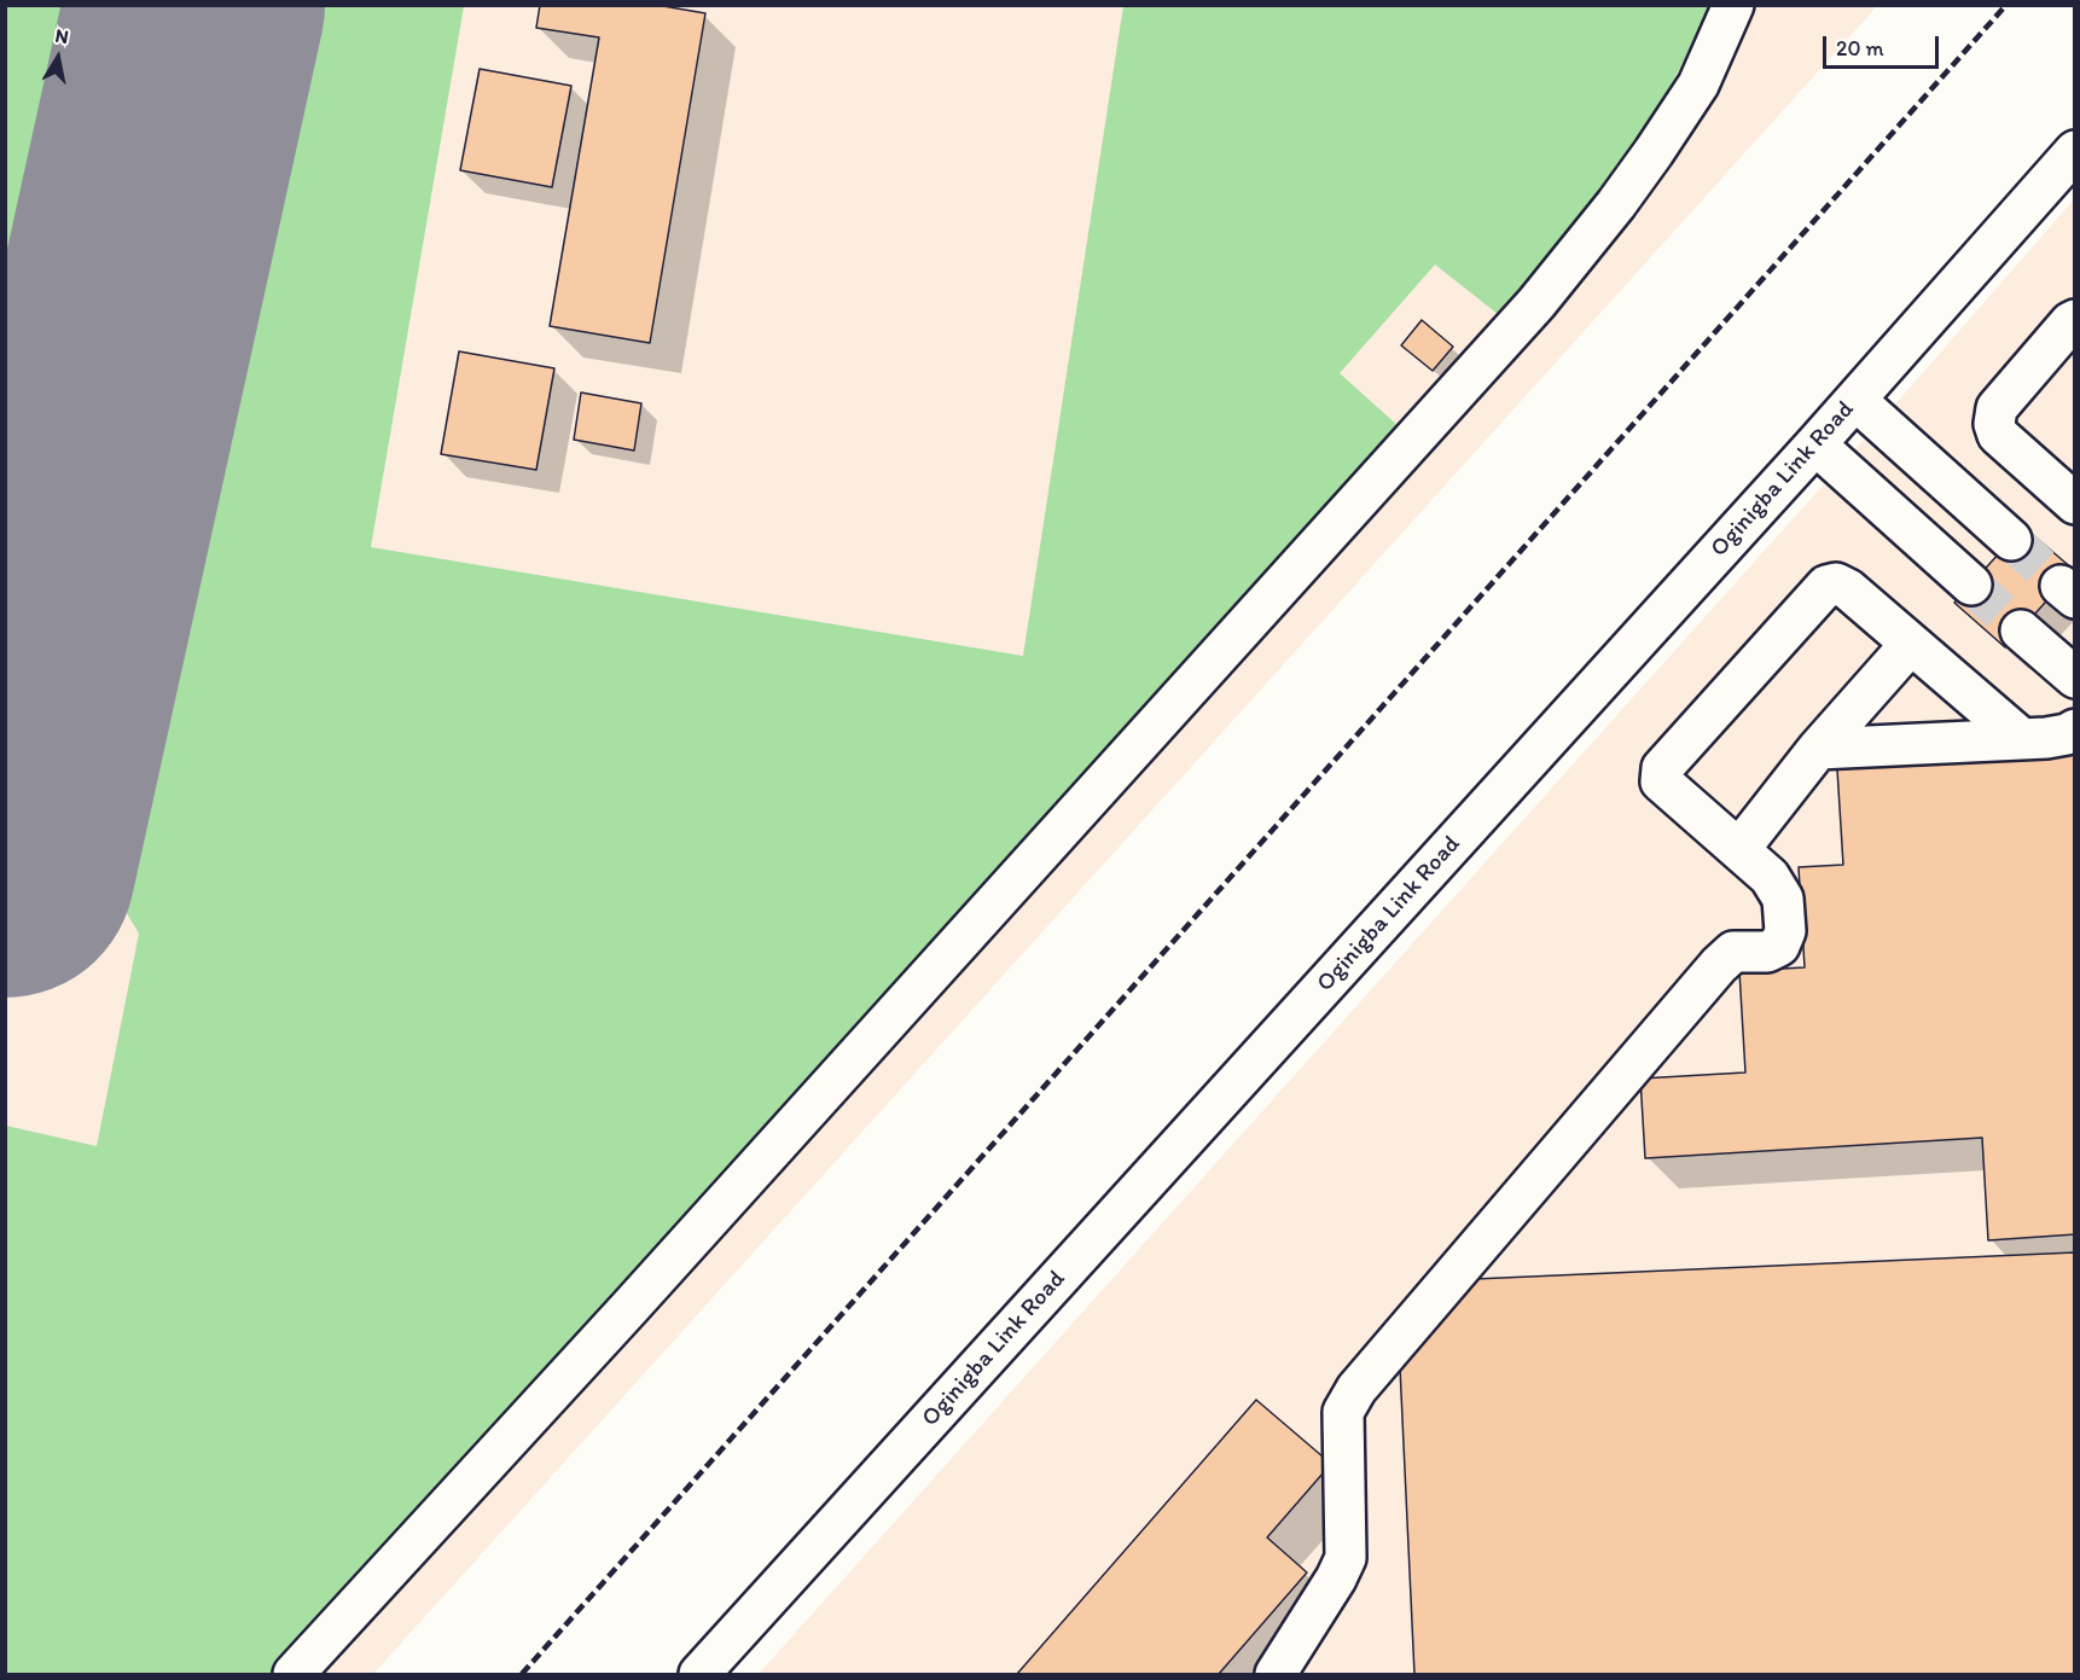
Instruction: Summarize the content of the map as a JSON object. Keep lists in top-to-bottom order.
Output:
{
  "streets": {
    "street": ["Oginigba Link Road"]
  },
  "scale_bar": "20 m",
  "north": "top"
}
